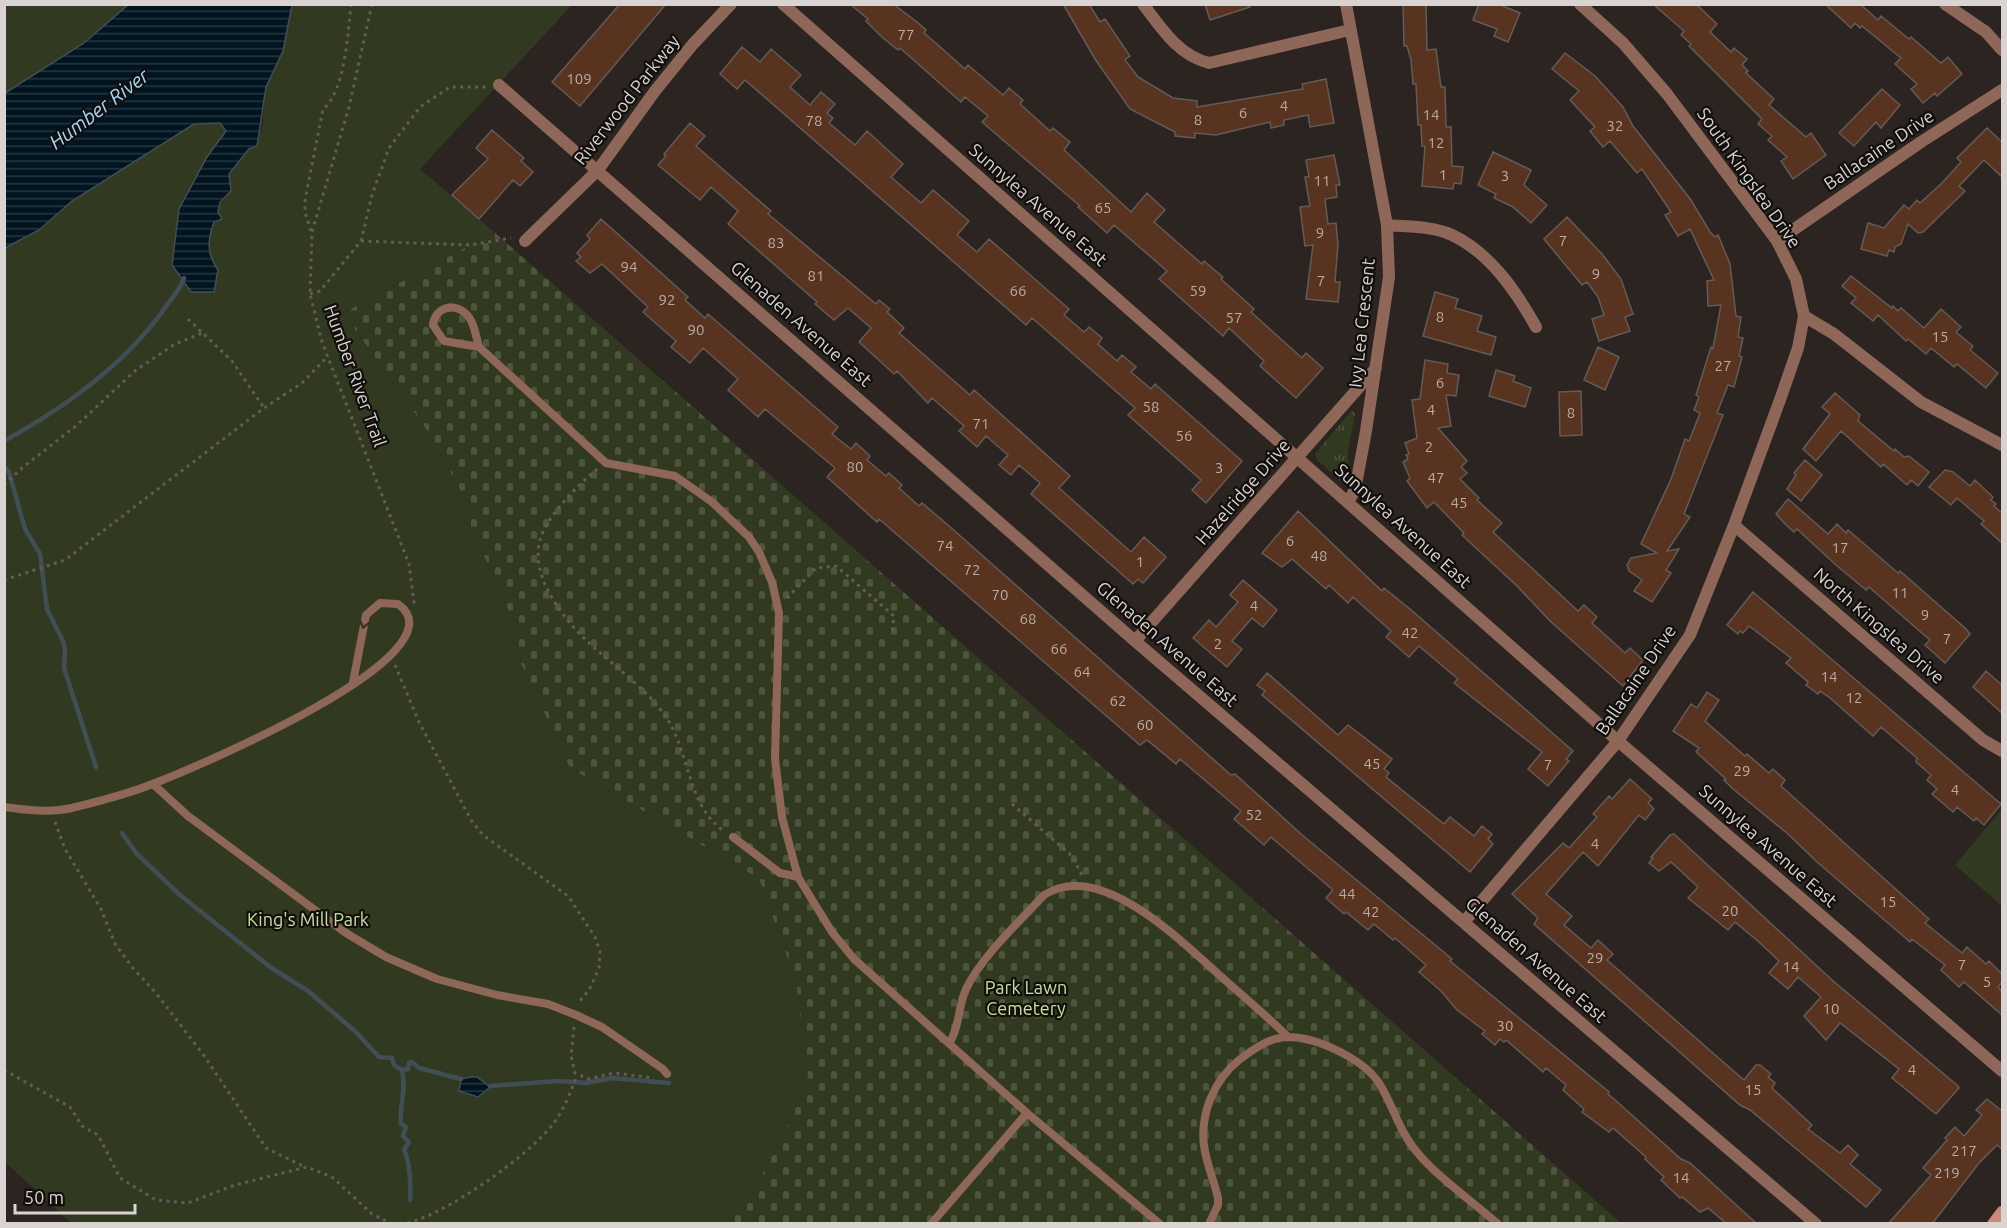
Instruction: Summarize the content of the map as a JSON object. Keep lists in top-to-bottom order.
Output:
{
  "streets": {
    "street": [
      "Riverwood Parkway",
      "Ballacaine Drive",
      "South Kingslea Drive",
      "Sunnylea Avenue East",
      "Ivy Lea Crescent",
      "Glenaden Avenue East",
      "Hazelridge Drive",
      "North Kingslea Drive"
    ],
    "path": ["Humber River Trail"]
  },
  "crossings": [
    ["Riverwood Parkway", "Glenaden Avenue East"],
    ["Ballacaine Drive", "South Kingslea Drive"],
    ["Ballacaine Drive", "Sunnylea Avenue East"],
    ["Ballacaine Drive", "Glenaden Avenue East"],
    ["Ballacaine Drive", "North Kingslea Drive"],
    ["Sunnylea Avenue East", "Ivy Lea Crescent"],
    ["Sunnylea Avenue East", "Hazelridge Drive"],
    ["Ivy Lea Crescent", "Hazelridge Drive"],
    ["Glenaden Avenue East", "Hazelridge Drive"]
  ],
  "water": ["Humber River"],
  "parks": ["King's Mill Park", "Park Lawn Cemetery"],
  "house_numbers": [
    "77",
    "109",
    "4",
    "6",
    "14",
    "8",
    "78",
    "32",
    "12",
    "1",
    "3",
    "11",
    "65",
    "9",
    "7",
    "83",
    "94",
    "9",
    "81",
    "7",
    "66",
    "59",
    "92",
    "8",
    "57",
    "90",
    "15",
    "27",
    "6",
    "58",
    "4",
    "8",
    "71",
    "56",
    "2",
    "80",
    "3",
    "47",
    "45",
    "6",
    "74",
    "17",
    "48",
    "1",
    "72",
    "11",
    "70",
    "4",
    "9",
    "68",
    "42",
    "7",
    "2",
    "66",
    "64",
    "14",
    "12",
    "62",
    "60",
    "45",
    "7",
    "29",
    "4",
    "52",
    "4",
    "44",
    "15",
    "20",
    "42",
    "29",
    "7",
    "14",
    "5",
    "10",
    "30",
    "4",
    "15",
    "217",
    "219",
    "14"
  ],
  "scale_bar": "50 m"
}
